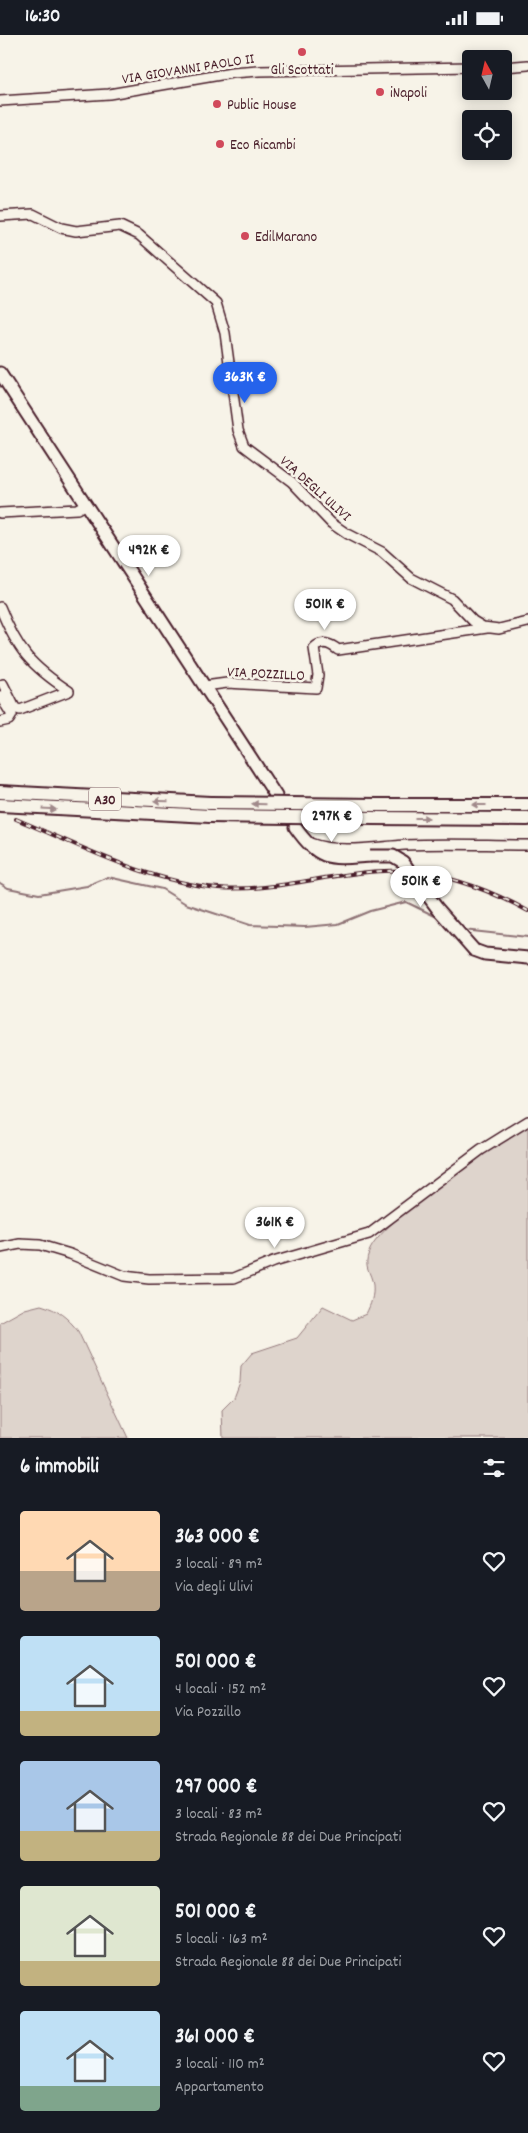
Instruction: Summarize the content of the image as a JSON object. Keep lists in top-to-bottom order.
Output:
{
  "streets": {
    "highway": ["A30"],
    "street": ["VIA GIOVANNI PAOLO II", "VIA DEGLI ULIVI", "VIA POZZILLO"]
  },
  "crossings": [
    ["VIA DEGLI ULIVI", "VIA POZZILLO"]
  ],
  "places": [
    "Gli Scottati",
    "iNapoli",
    "Public House",
    "Eco Ricambi",
    "EdilMarano"
  ],
  "north": "top",
  "page": {
    "status": "16:30",
    "price": [
      "363K €",
      "492K €",
      "501K €",
      "297K €",
      "501K €",
      "361K €"
    ],
    "heading": "6 immobili",
    "list": [
      {
        "name": "363 000 €",
        "note": "3 locali · 89 m² · Via degli Ulivi"
      },
      {
        "name": "501 000 €",
        "note": "4 locali · 152 m² · Via Pozzillo"
      },
      {
        "name": "297 000 €",
        "note": "3 locali · 83 m² · Strada Regionale 88 dei Due Principati"
      },
      {
        "name": "501 000 €",
        "note": "5 locali · 163 m² · Strada Regionale 88 dei Due Principati"
      },
      {
        "name": "361 000 €",
        "note": "3 locali · 110 m² · Appartamento"
      }
    ]
  }
}
